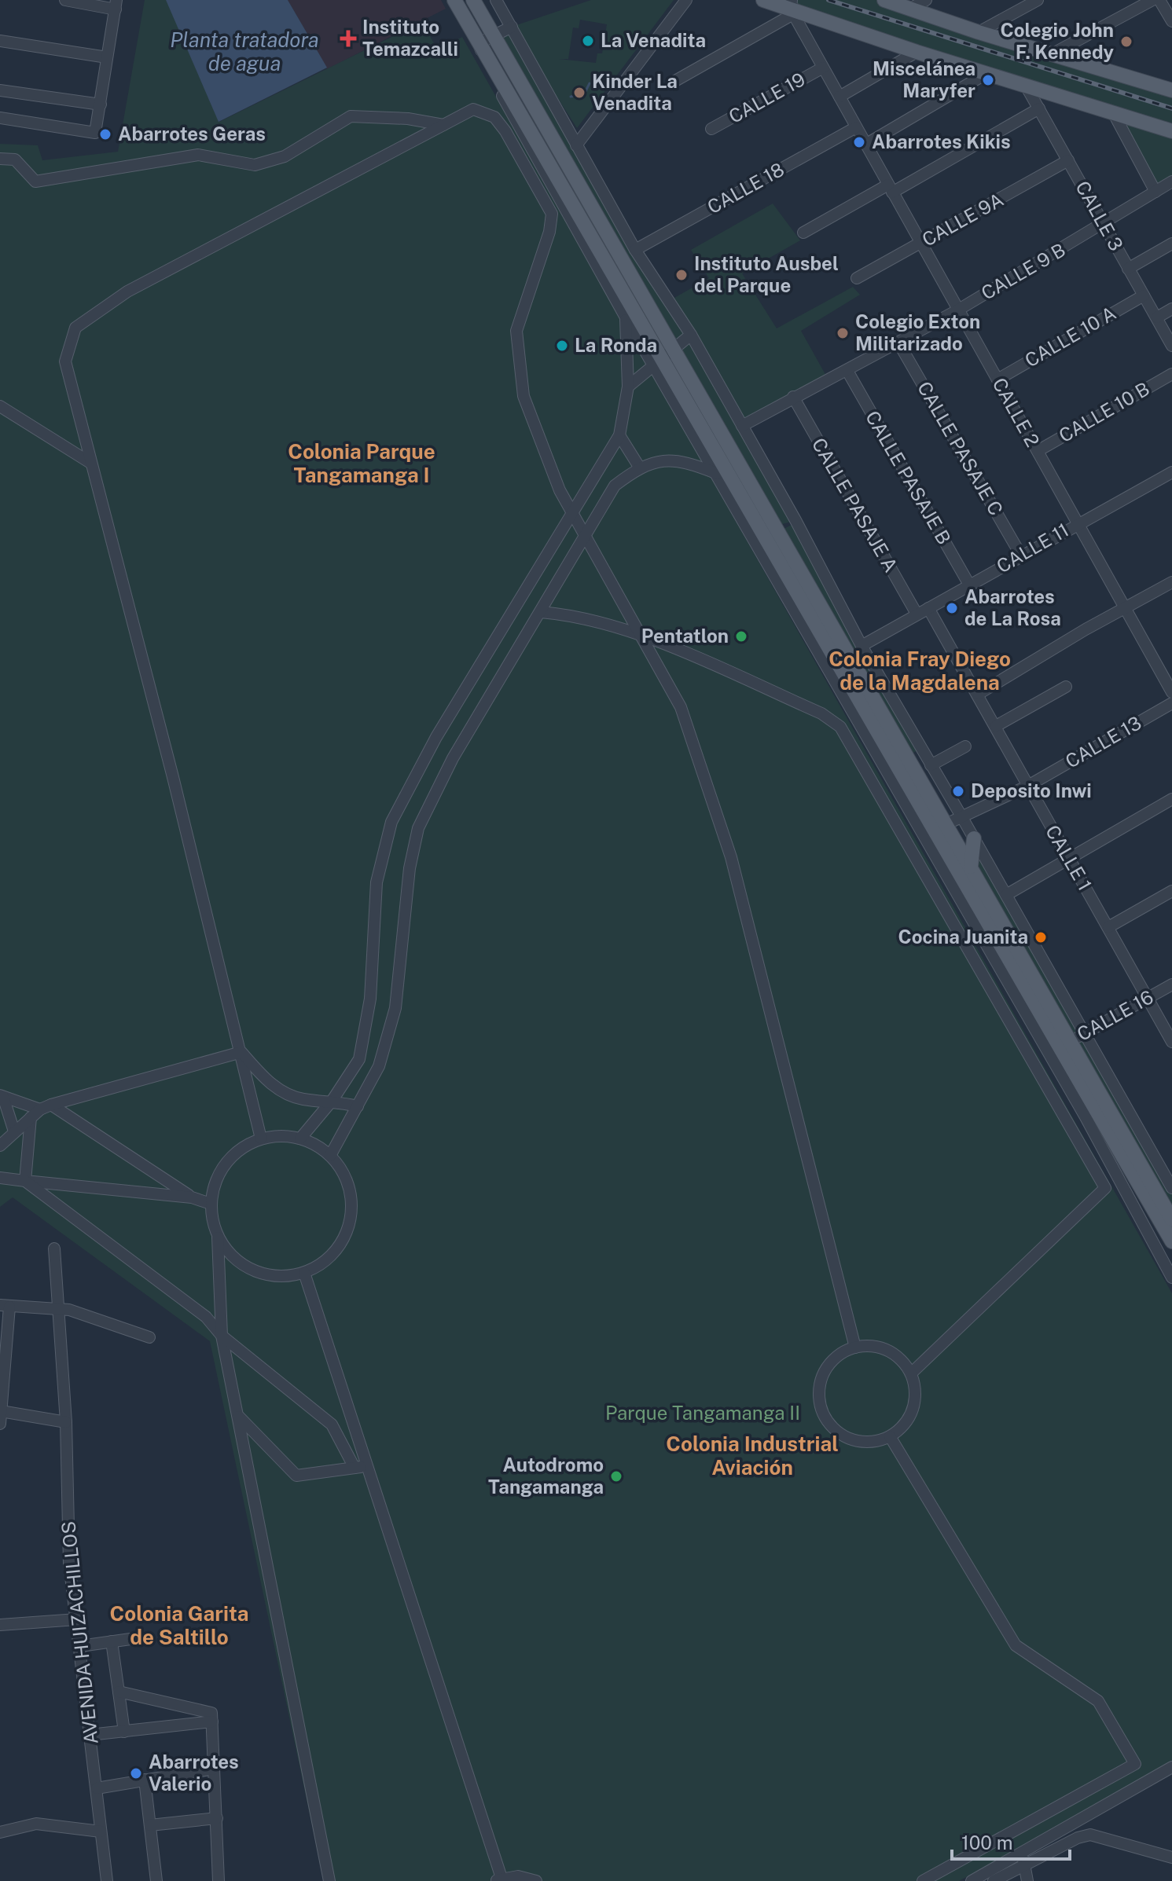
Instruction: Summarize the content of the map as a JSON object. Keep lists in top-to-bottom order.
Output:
{
  "streets": {
    "street": [
      "CALLE 19",
      "CALLE 18",
      "CALLE 3",
      "CALLE 9A",
      "CALLE 9 B",
      "CALLE 10 A",
      "CALLE 2",
      "CALLE 10 B",
      "CALLE PASAJE C",
      "CALLE PASAJE B",
      "CALLE PASAJE A",
      "CALLE 11",
      "CALLE 13",
      "CALLE 1",
      "CALLE 16",
      "AVENIDA HUIZACHILLOS"
    ]
  },
  "crossings": [
    ["CALLE 19", "CALLE 2"],
    ["CALLE 18", "CALLE 2"],
    ["CALLE 3", "CALLE 9A"],
    ["CALLE 3", "CALLE 9 B"],
    ["CALLE 3", "CALLE 10 A"],
    ["CALLE 9A", "CALLE 2"],
    ["CALLE 9 B", "CALLE 2"],
    ["CALLE 9 B", "CALLE PASAJE C"],
    ["CALLE 9 B", "CALLE PASAJE B"],
    ["CALLE 9 B", "CALLE PASAJE A"],
    ["CALLE 10 A", "CALLE 2"],
    ["CALLE 2", "CALLE 10 B"],
    ["CALLE 2", "CALLE 11"],
    ["CALLE PASAJE C", "CALLE 11"],
    ["CALLE PASAJE B", "CALLE 11"],
    ["CALLE PASAJE A", "CALLE 11"],
    ["CALLE 11", "CALLE 1"],
    ["CALLE 13", "CALLE 1"],
    ["CALLE 1", "CALLE 16"]
  ],
  "districts": [
    "Colonia Parque Tangamanga I",
    "Colonia Fray Diego de la Magdalena",
    "Colonia Industrial Aviación",
    "Colonia Garita de Saltillo"
  ],
  "water": ["Planta tratadora de agua"],
  "parks": ["Parque Tangamanga II"],
  "places": {
    "health": ["Instituto Temazcalli"],
    "other": [
      "La Venadita",
      "Colegio John F. Kennedy",
      "Miscelánea Maryfer",
      "Kinder La Venadita",
      "Abarrotes Geras",
      "Abarrotes Kikis",
      "Instituto Ausbel del Parque",
      "Colegio Exton Militarizado",
      "La Ronda",
      "Abarrotes de La Rosa",
      "Pentatlon",
      "Deposito Inwi",
      "Cocina Juanita",
      "Autodromo Tangamanga",
      "Abarrotes Valerio"
    ]
  },
  "scale_bar": "100 m"
}
